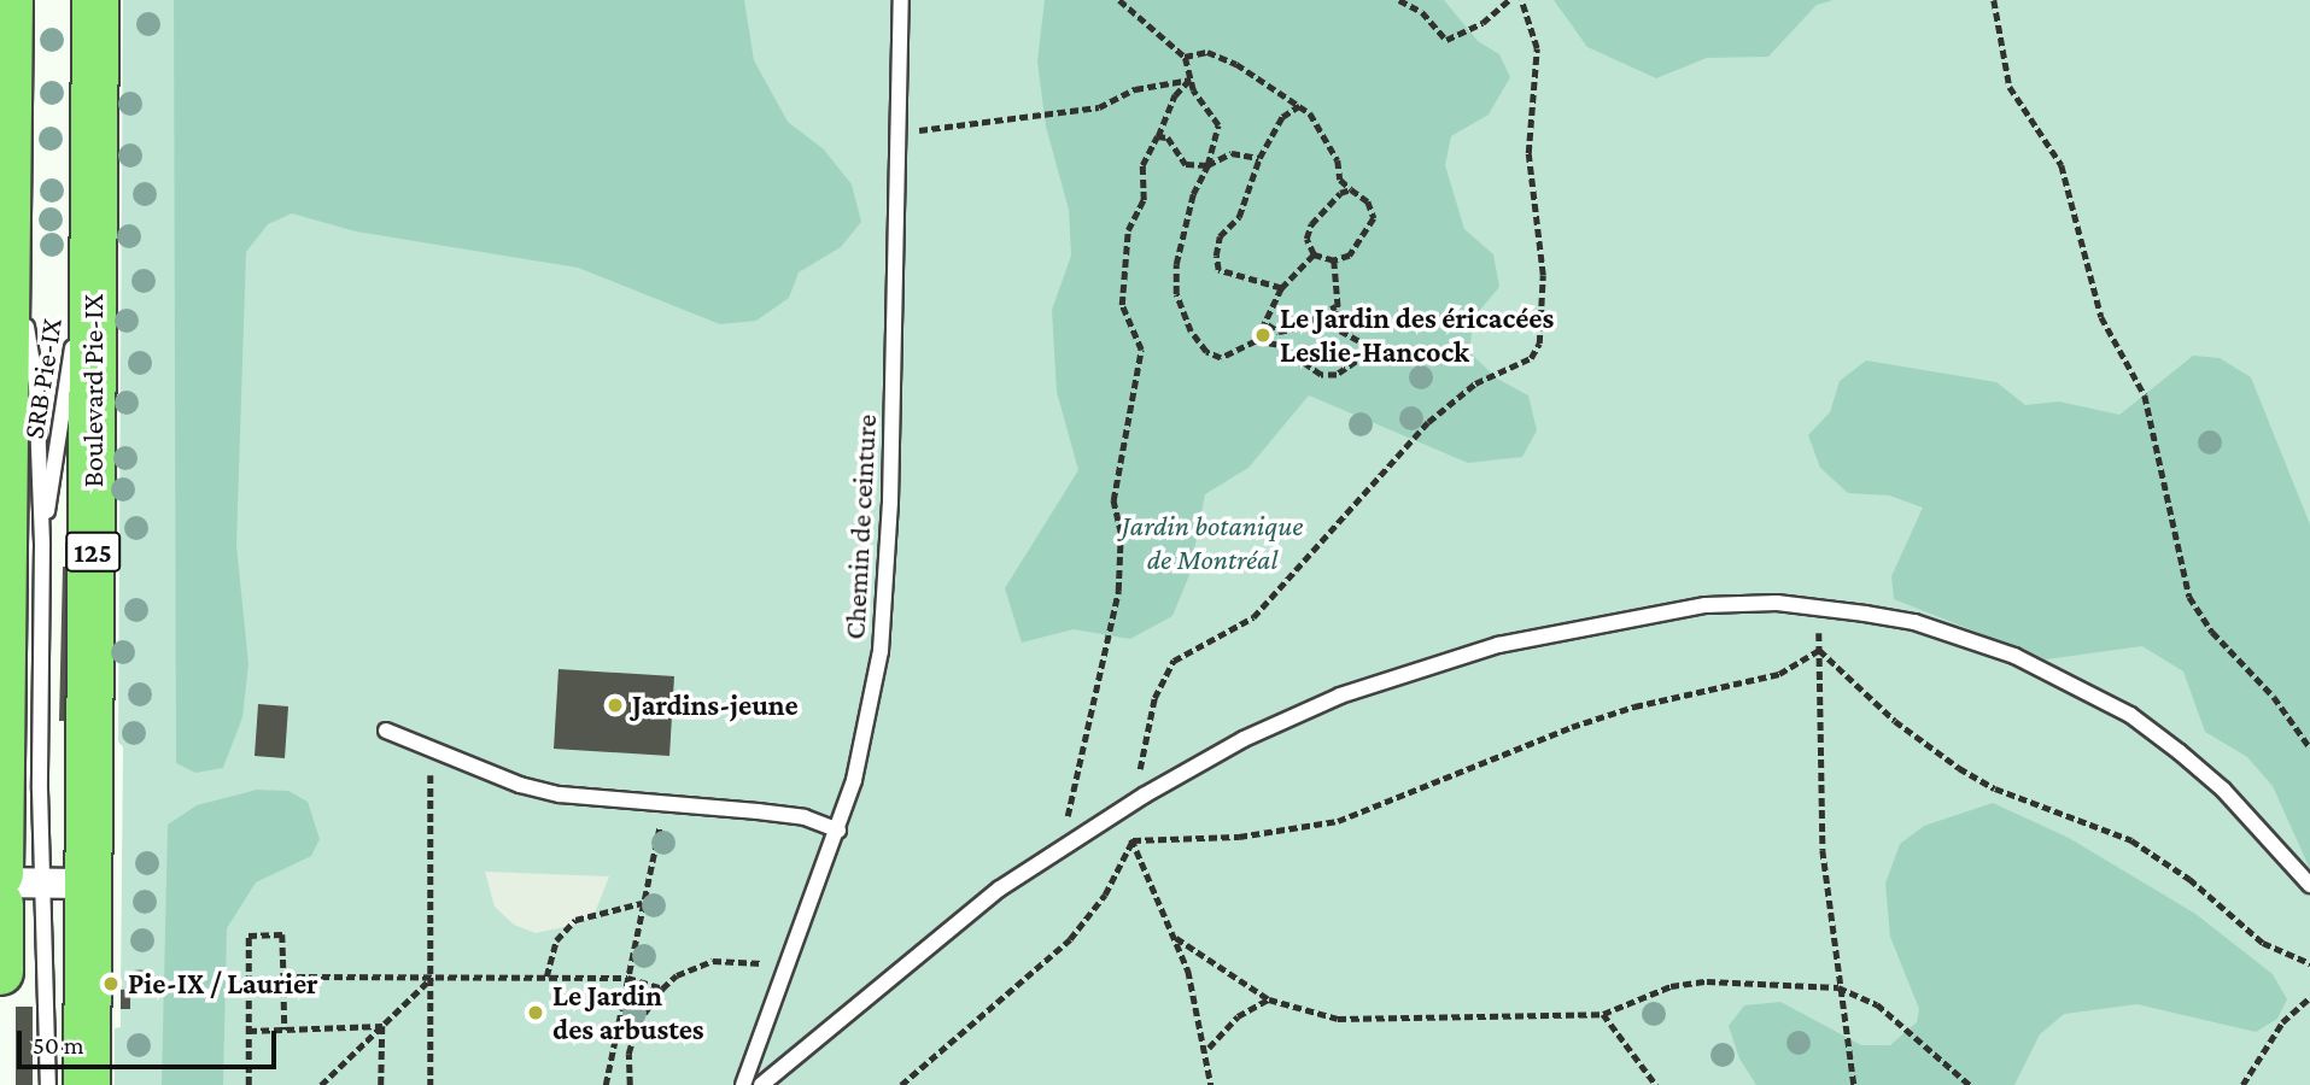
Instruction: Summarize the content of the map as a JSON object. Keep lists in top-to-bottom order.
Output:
{
  "streets": {
    "main road": ["Boulevard Pie-IX", "125"],
    "lane": ["SRB Pie-IX", "Chemin de ceinture"]
  },
  "crossings": [
    ["SRB Pie-IX", "Boulevard Pie-IX"]
  ],
  "parks": ["Jardin botanique de Montréal"],
  "places": [
    "Le Jardin des éricacées Leslie-Hancock",
    "Jardins-jeune",
    "Pie-IX / Laurier",
    "Le Jardin des arbustes"
  ],
  "scale_bar": "50 m"
}
